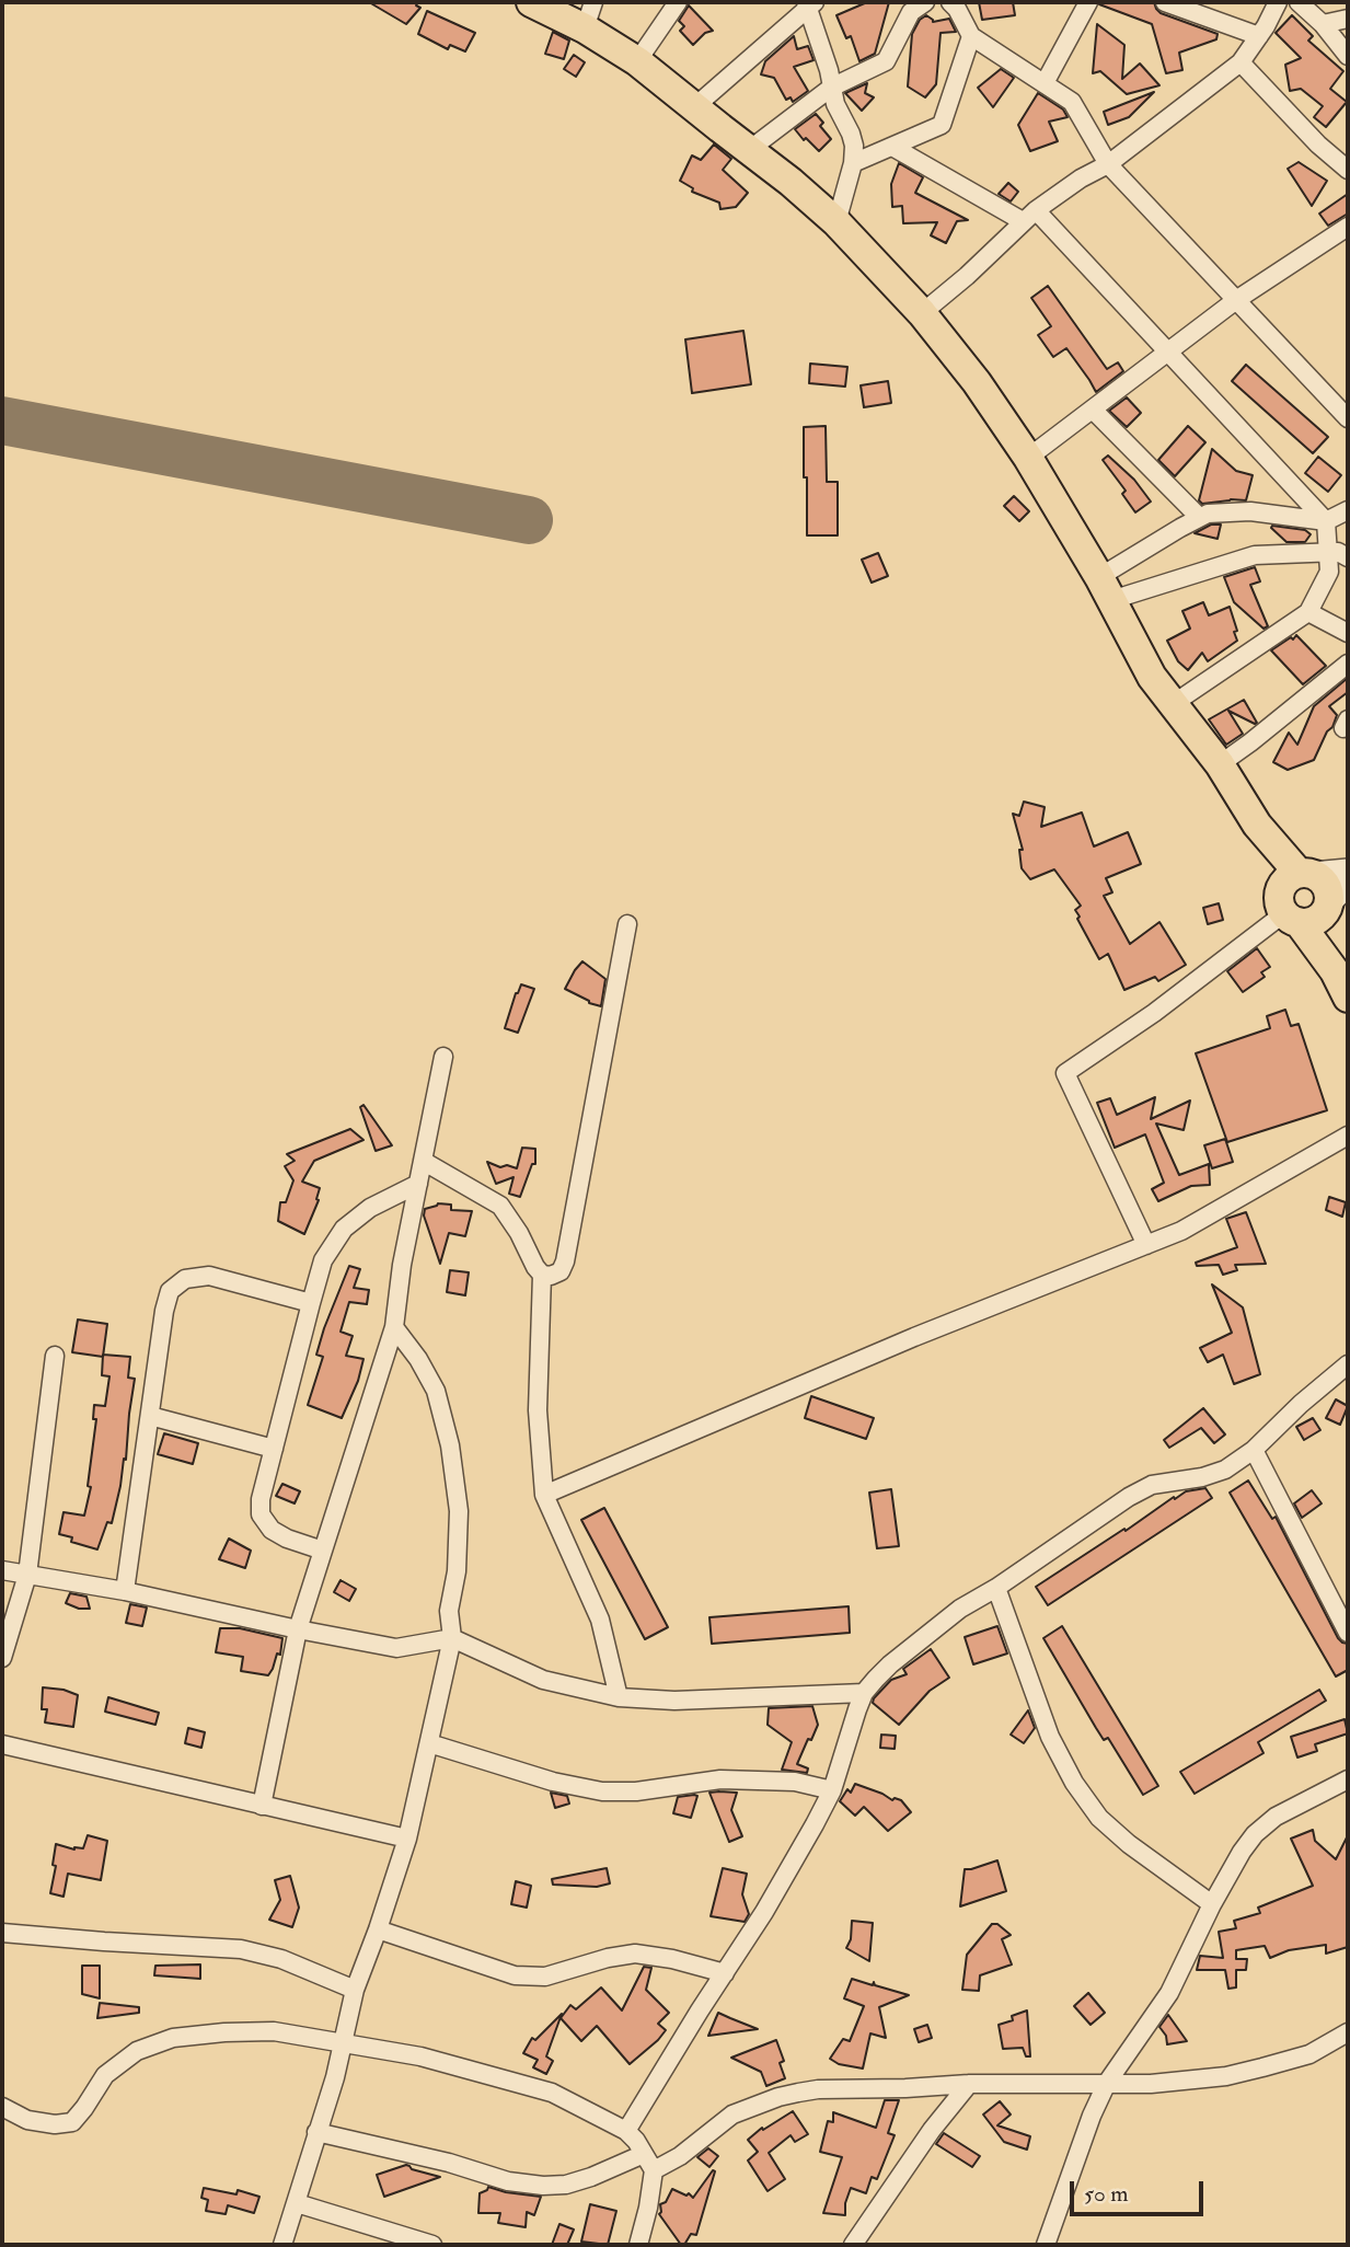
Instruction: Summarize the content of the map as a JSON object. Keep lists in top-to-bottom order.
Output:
{
  "scale_bar": "50 m"
}
